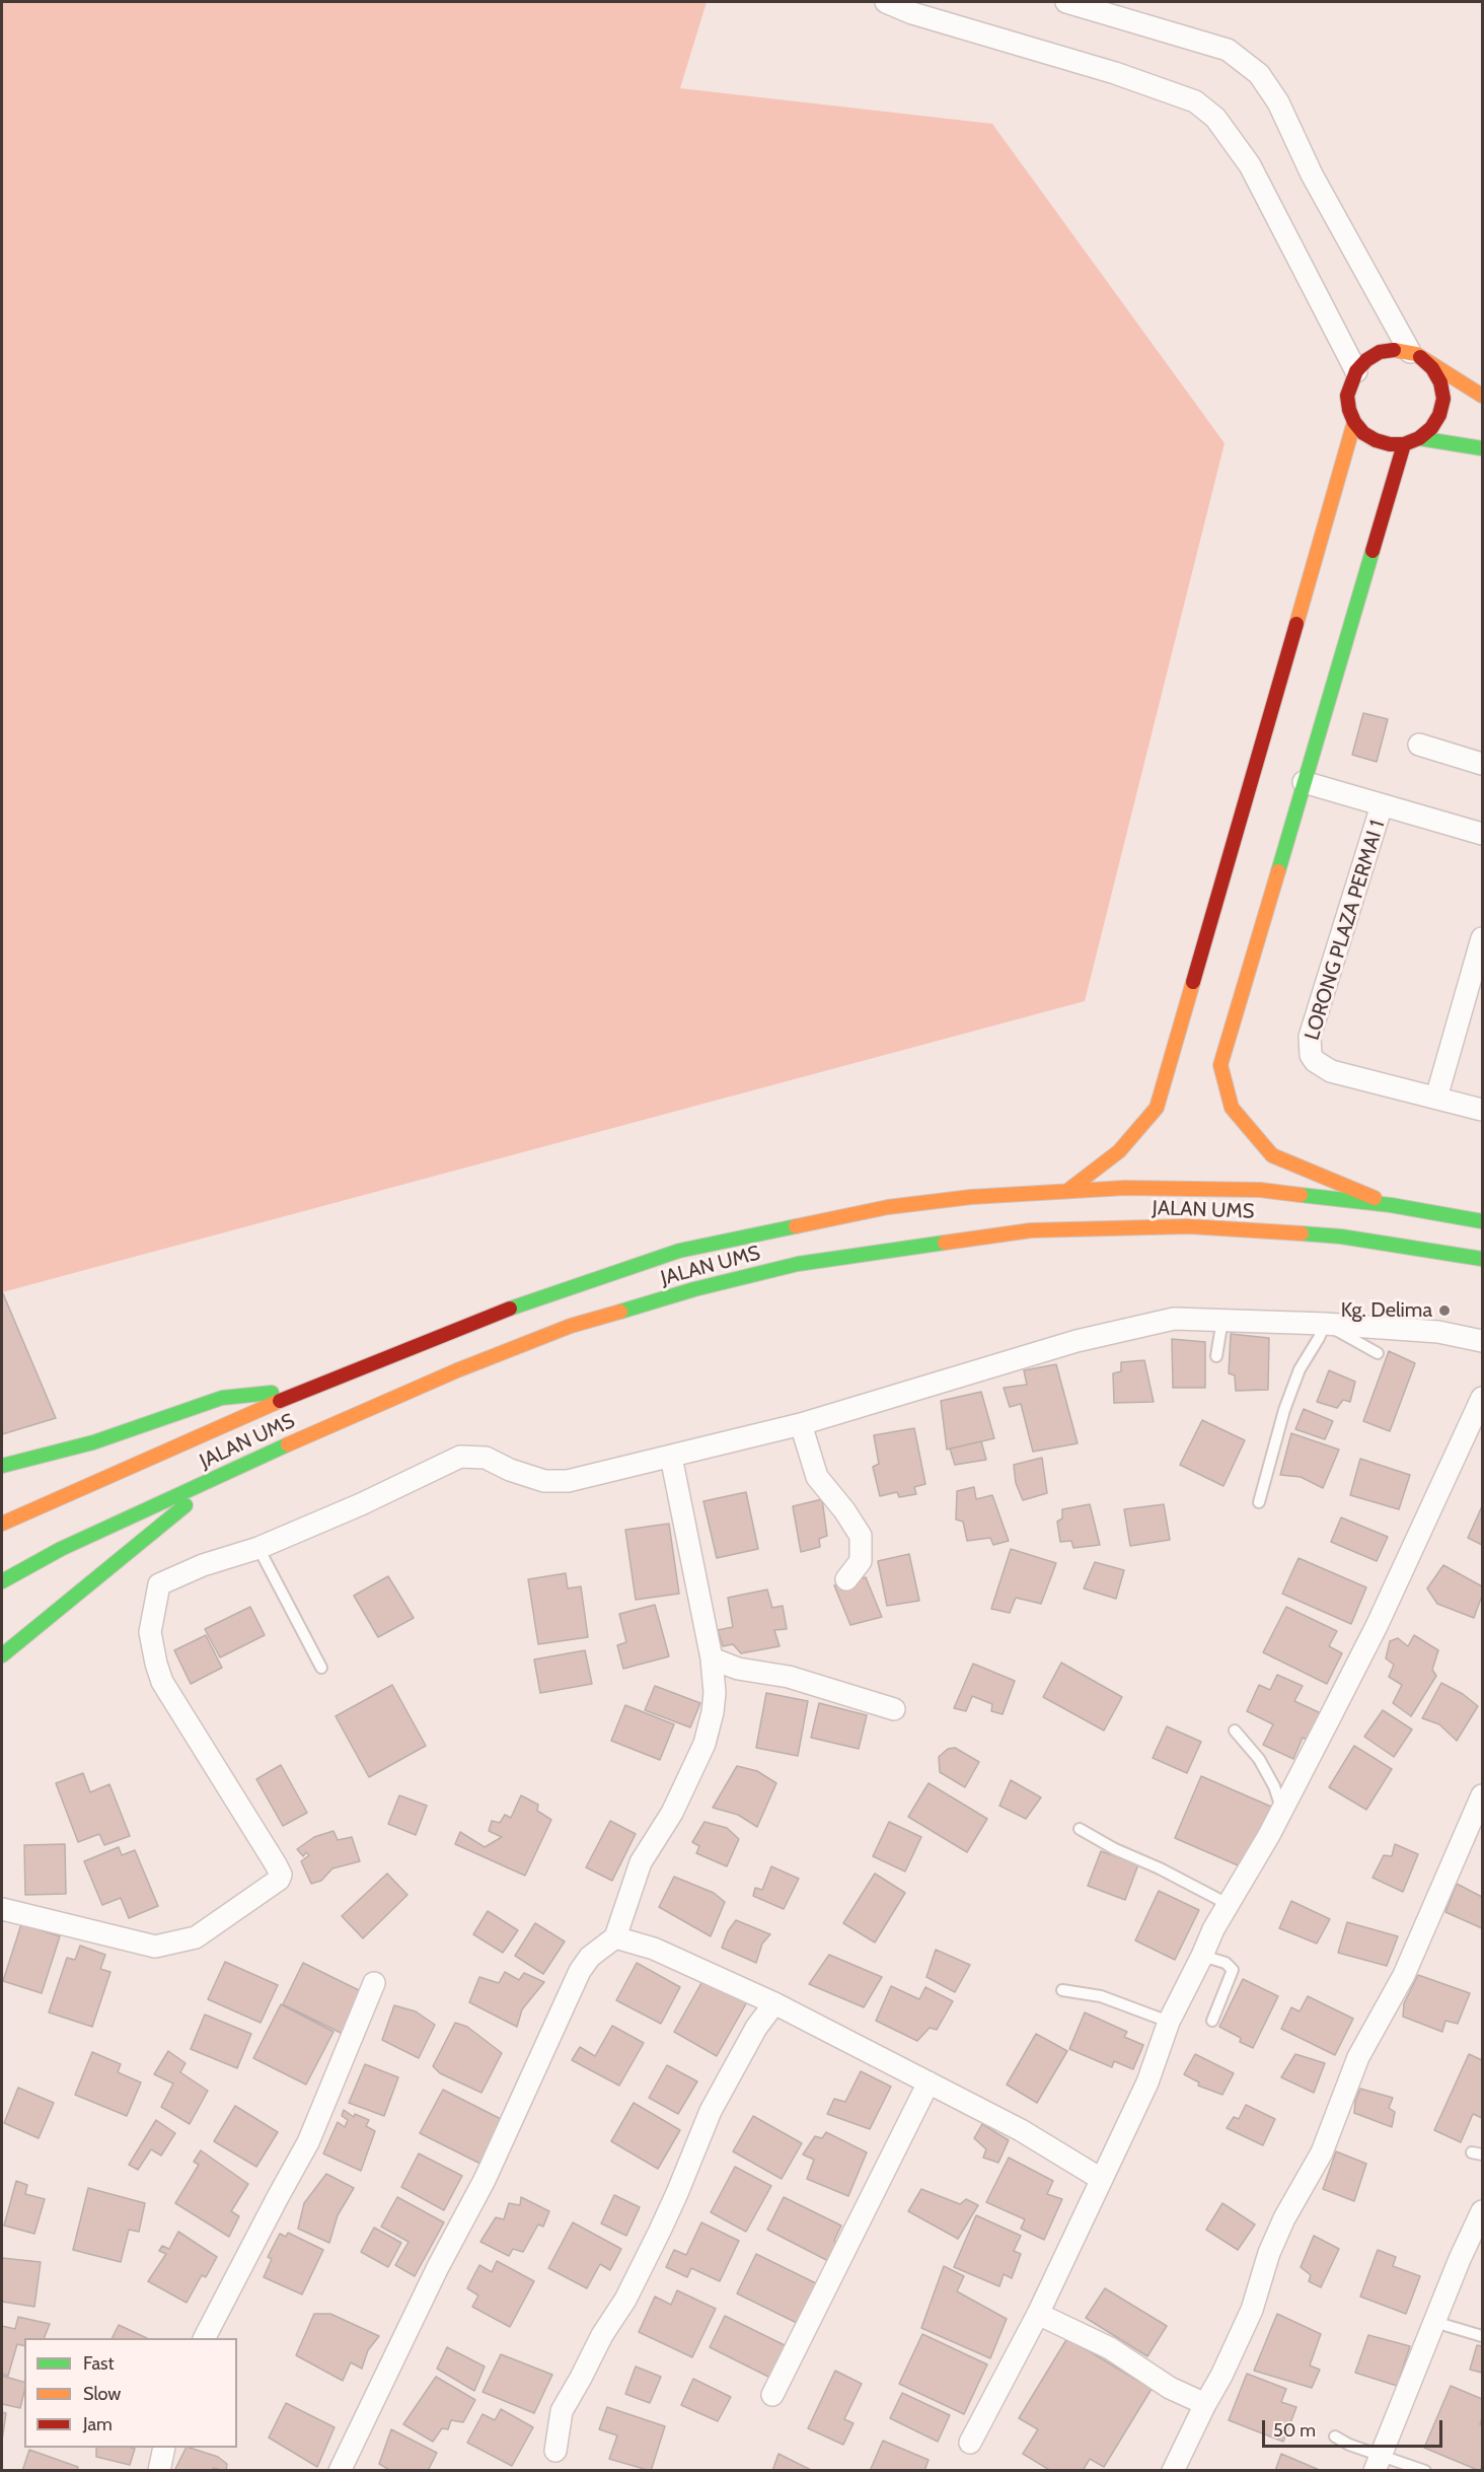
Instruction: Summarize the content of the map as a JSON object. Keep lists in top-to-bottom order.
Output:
{
  "streets": {
    "main road": ["JALAN UMS"],
    "street": ["LORONG PLAZA PERMAI 1"]
  },
  "places": ["Kg. Delima"],
  "legend": ["Fast", "Slow", "Jam"],
  "scale_bar": "50 m"
}
